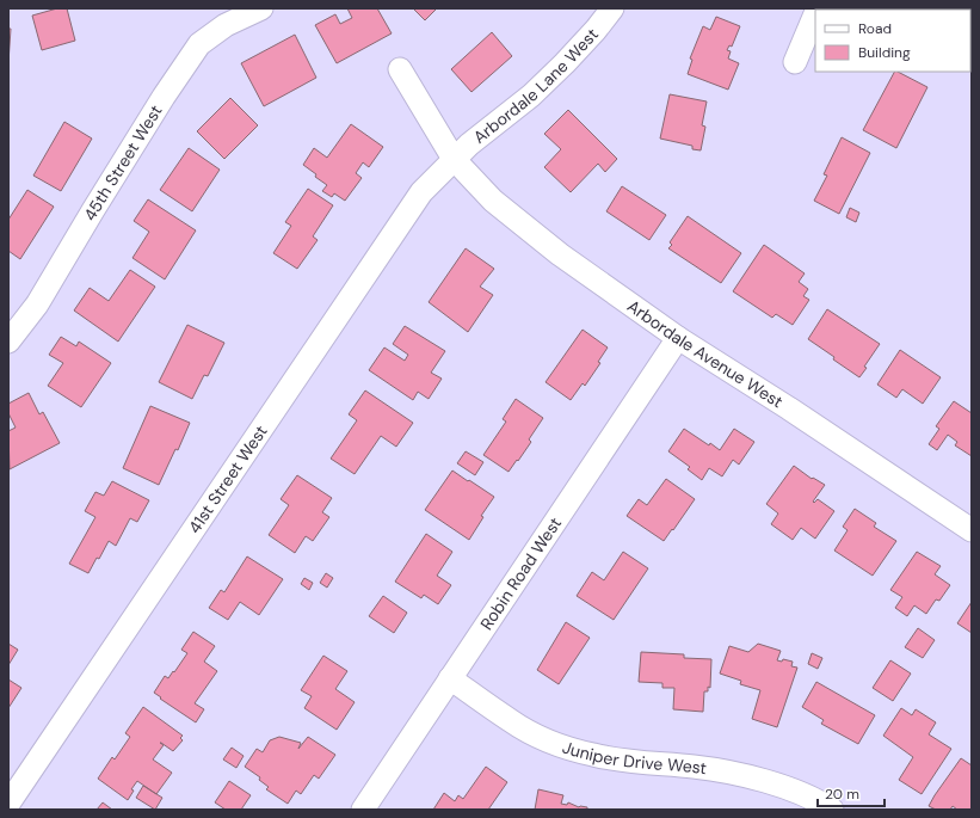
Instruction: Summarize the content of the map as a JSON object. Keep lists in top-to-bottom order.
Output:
{
  "streets": {
    "street": [
      "Arbordale Lane West",
      "45th Street West",
      "Arbordale Avenue West",
      "41st Street West",
      "Robin Road West",
      "Juniper Drive West"
    ]
  },
  "crossings": [
    ["Arbordale Lane West", "Arbordale Avenue West"],
    ["Arbordale Lane West", "41st Street West"],
    ["Arbordale Avenue West", "41st Street West"],
    ["Arbordale Avenue West", "Robin Road West"],
    ["Robin Road West", "Juniper Drive West"]
  ],
  "legend": ["Road", "Building"],
  "scale_bar": "20 m"
}
